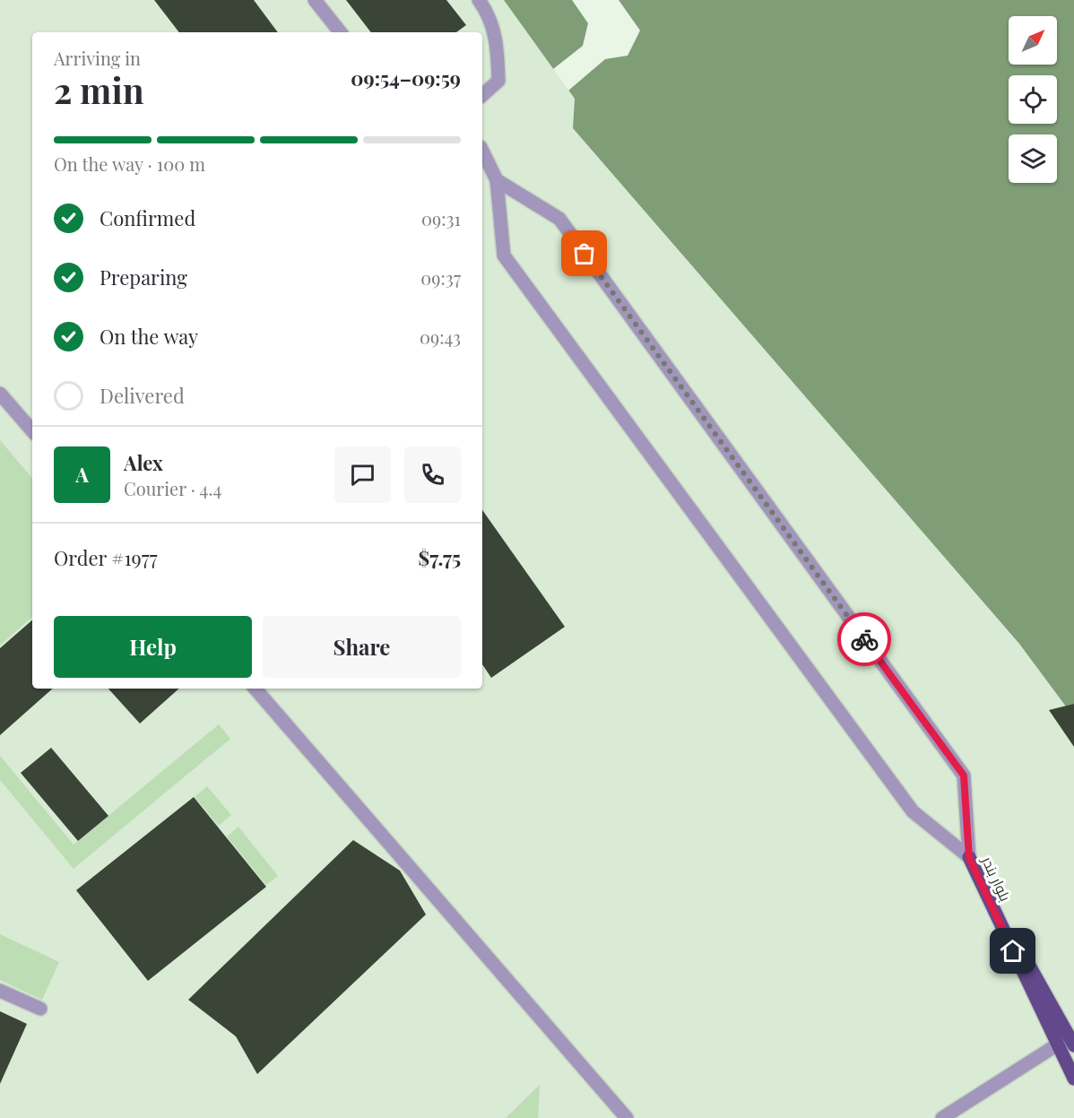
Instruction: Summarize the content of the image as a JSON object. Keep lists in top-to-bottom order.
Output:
{
  "streets": {
    "main road": ["بلوار بندر"]
  },
  "north": "top right",
  "page": {
    "heading": ["2 min", "Arriving in", "09:54–09:59"],
    "panel": [
      "Alex",
      "Courier · 4.4",
      "Order #1977",
      "$7.75"
    ],
    "bar": "On the way · 100 m",
    "list": [
      ["Confirmed", "09:31"],
      ["Preparing", "09:37"],
      ["On the way", "09:43"],
      "Delivered"
    ],
    "round": "A",
    "buttons": ["Help", "Share"]
  }
}
